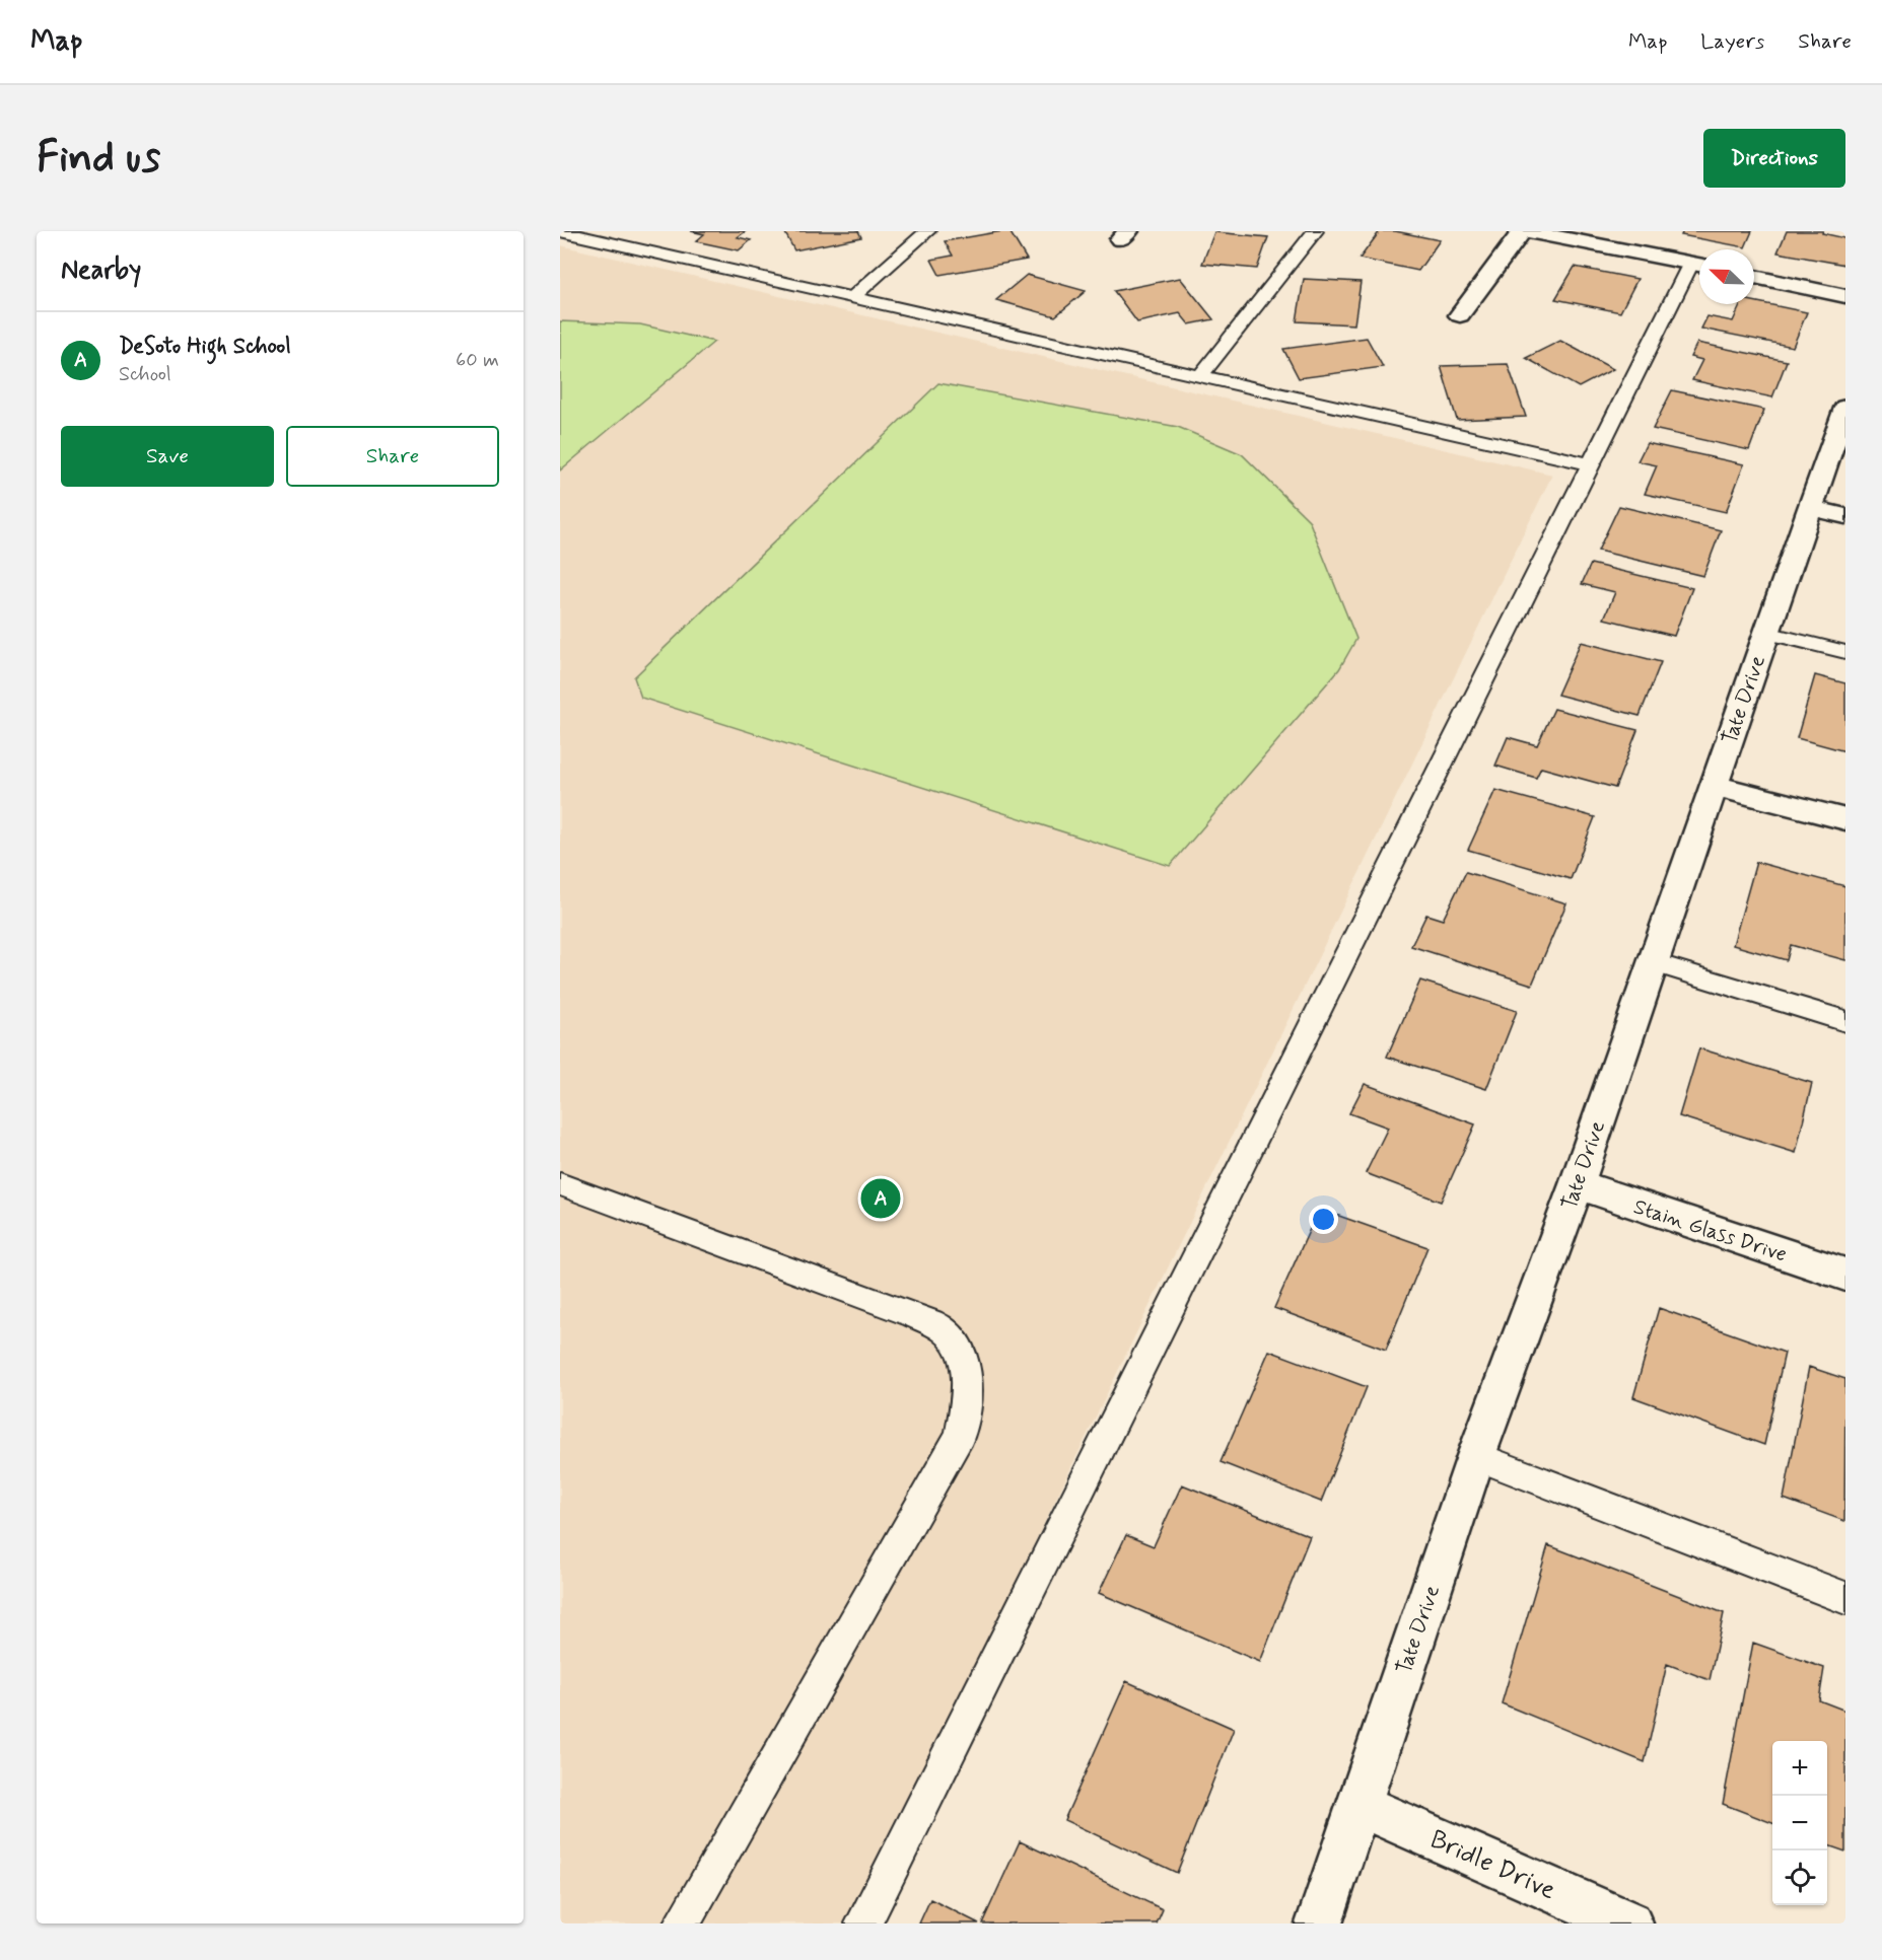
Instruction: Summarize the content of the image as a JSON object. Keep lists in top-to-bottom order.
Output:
{
  "streets": {
    "street": ["Tate Drive", "Stain Glass Drive", "Bridle Drive"]
  },
  "crossings": [
    ["Tate Drive", "Stain Glass Drive"],
    ["Tate Drive", "Bridle Drive"]
  ],
  "north": "top left",
  "page": {
    "header": "Map",
    "nav": ["Map", "Layers", "Share"],
    "buttons": [
      "Directions",
      ["Save", "Share"]
    ],
    "title": "Find us",
    "heading": "Nearby",
    "list": [
      {
        "mark": "A",
        "name": "DeSoto High School",
        "note": "School",
        "value": "60 m"
      }
    ],
    "pins": "A",
    "map_buttons": ["+", "−"]
  }
}
